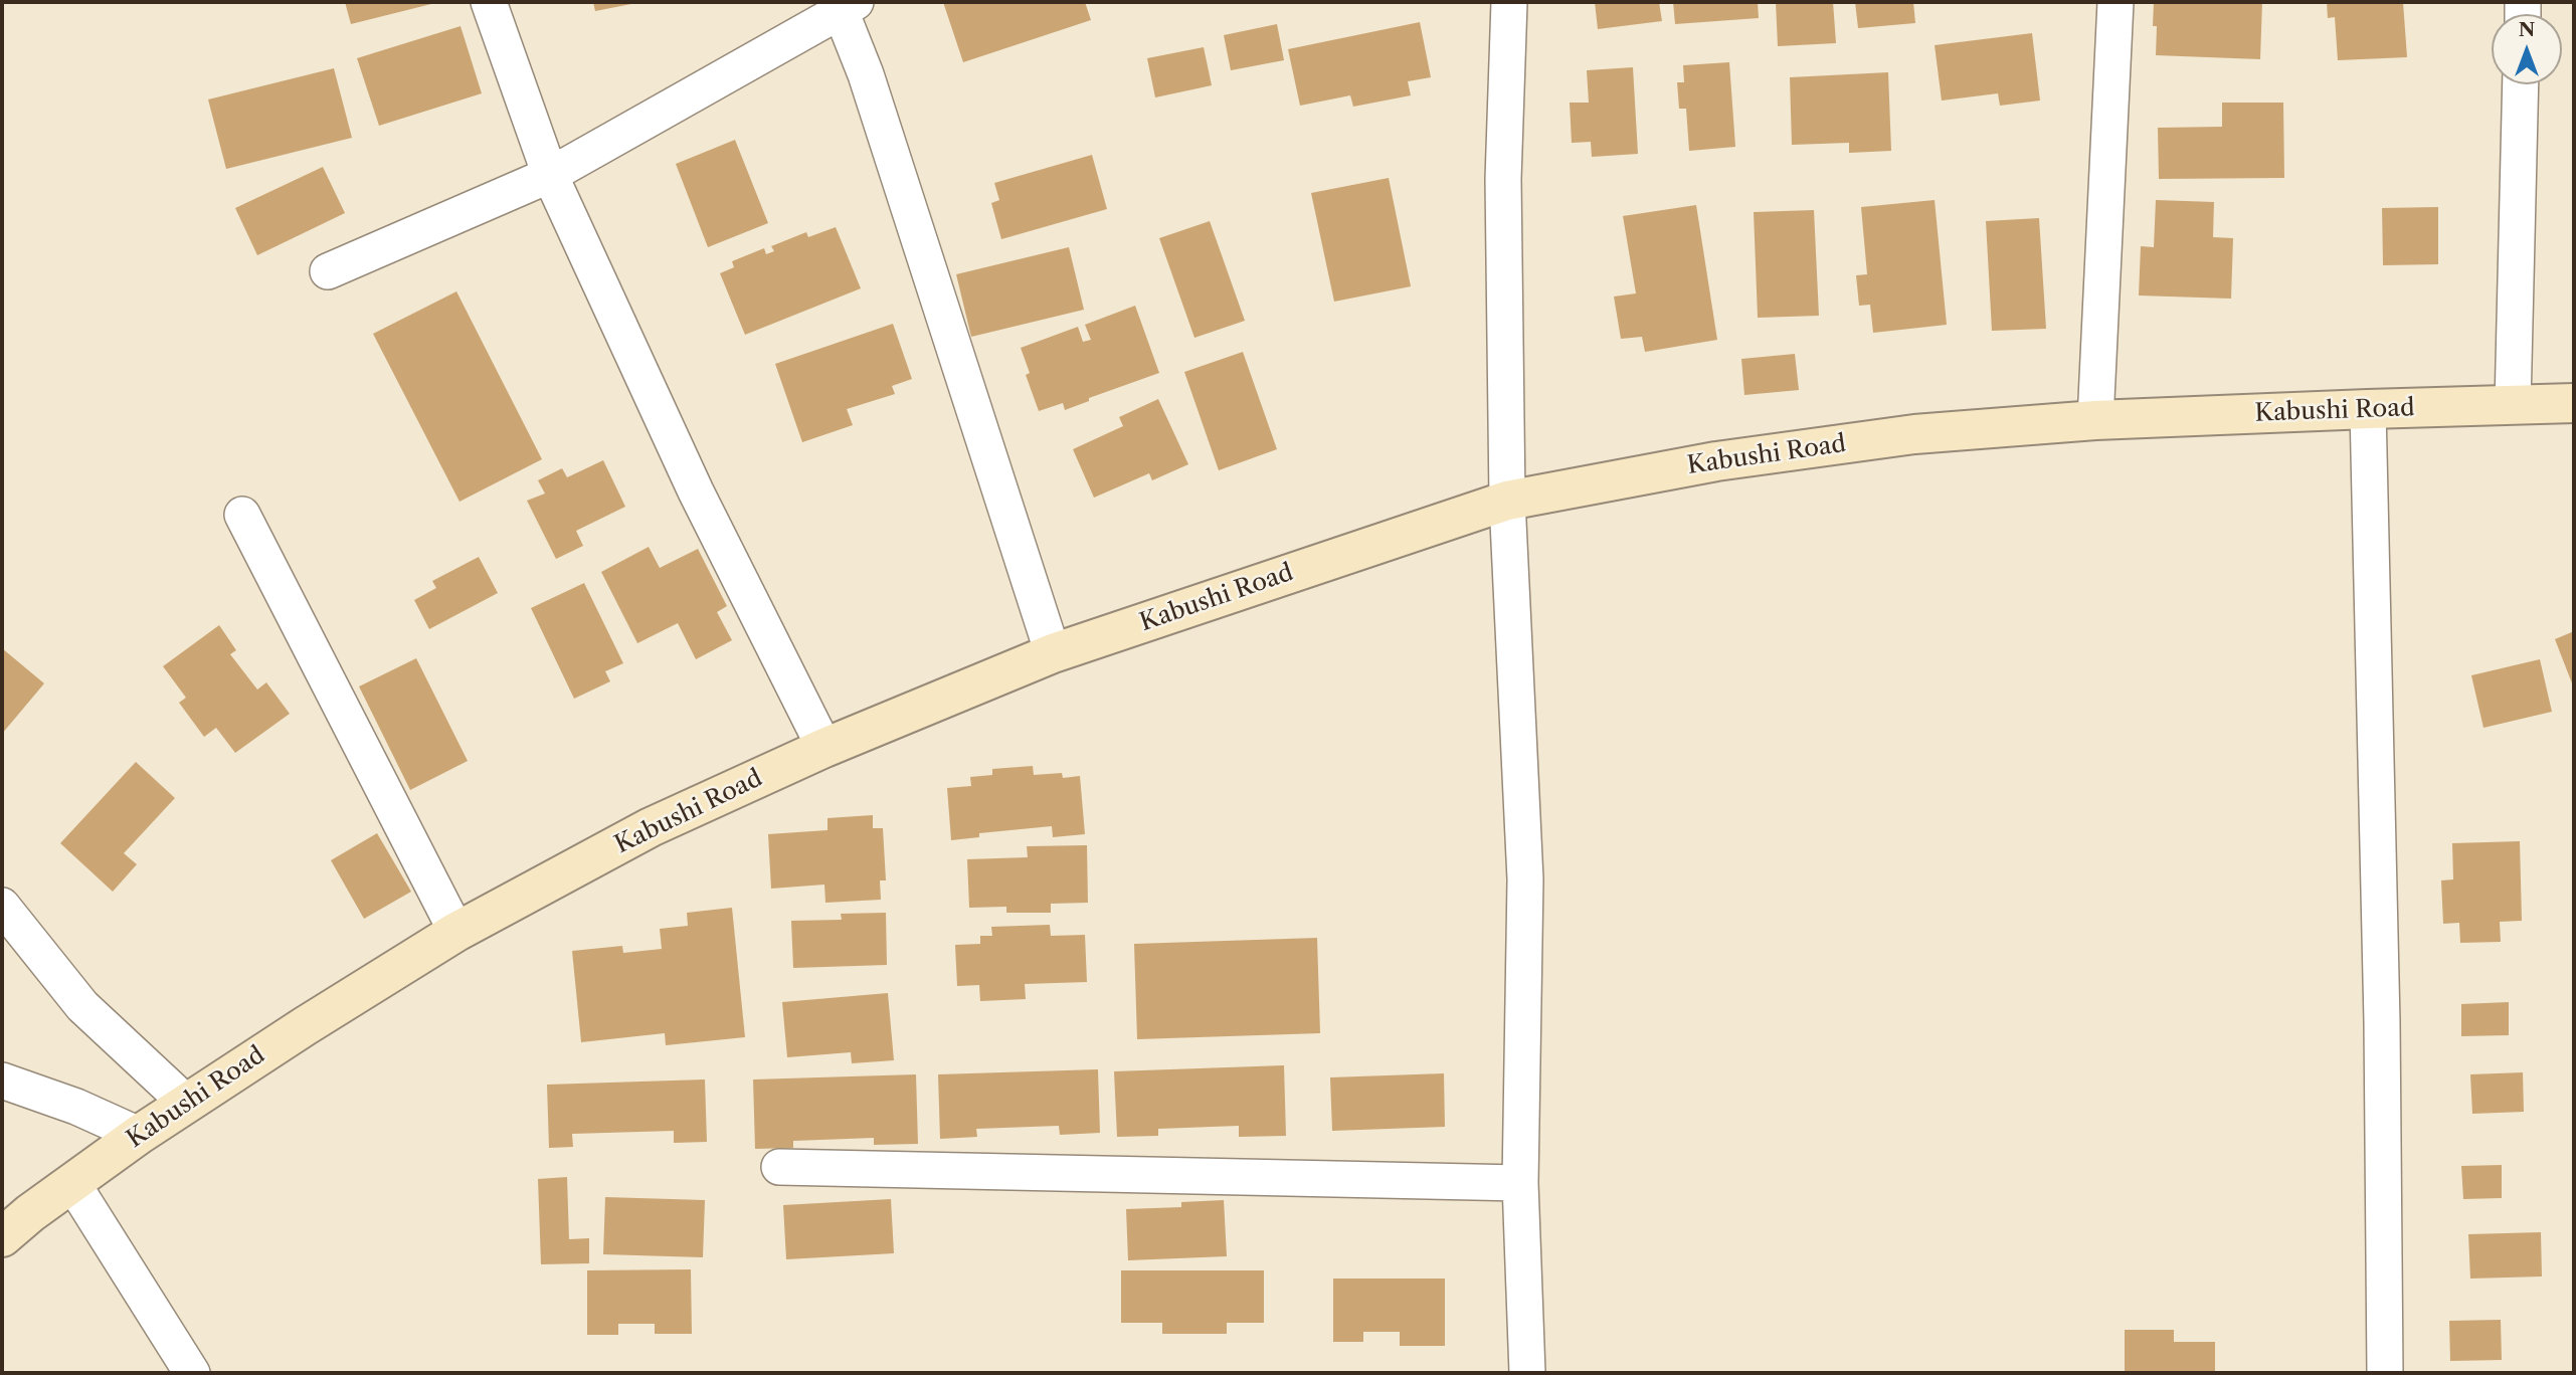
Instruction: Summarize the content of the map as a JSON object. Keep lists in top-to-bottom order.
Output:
{
  "streets": {
    "main road": ["Kabushi Road"]
  },
  "north": "top"
}
